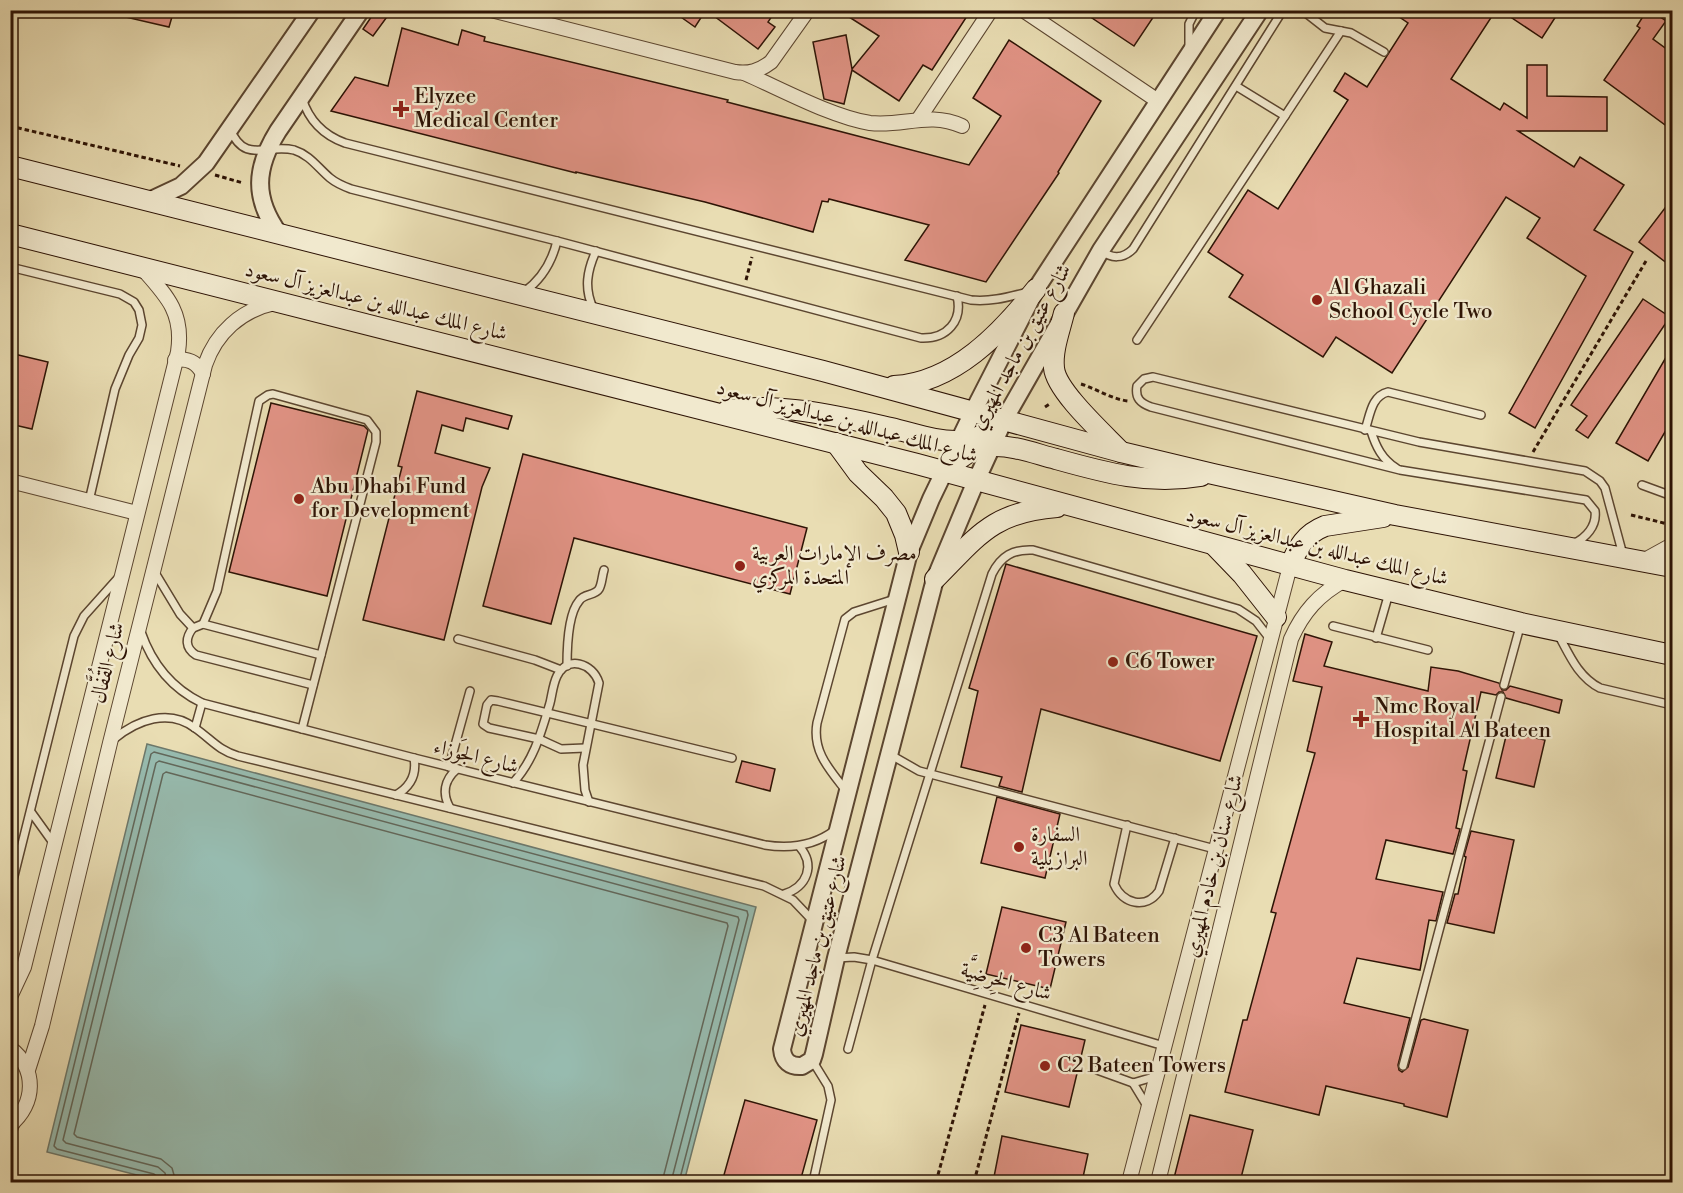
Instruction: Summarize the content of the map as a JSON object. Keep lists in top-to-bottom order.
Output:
{
  "streets": {
    "main road": ["شارع الملك عبدالله بن عبدالعزيز آل سعود"],
    "street": ["شارع عتيق بن ماجد المهيري", "شارع القُفَّال", "شارع سنان بن خادم المهيري"],
    "lane": ["شارع الجَوزاء", "شارع الحِرضِيَّة"]
  },
  "crossings": [
    ["شارع الملك عبدالله بن عبدالعزيز آل سعود", "شارع عتيق بن ماجد المهيري"],
    ["شارع الملك عبدالله بن عبدالعزيز آل سعود", "شارع القُفَّال"],
    ["شارع الملك عبدالله بن عبدالعزيز آل سعود", "شارع سنان بن خادم المهيري"],
    ["شارع عتيق بن ماجد المهيري", "شارع الجَوزاء"],
    ["شارع عتيق بن ماجد المهيري", "شارع الحِرضِيَّة"],
    ["شارع القُفَّال", "شارع الجَوزاء"],
    ["شارع سنان بن خادم المهيري", "شارع الحِرضِيَّة"]
  ],
  "places": {
    "health": ["Elyzee Medical Center", "Nmc Royal Hospital Al Bateen"],
    "other": [
      "Al Ghazali School Cycle Two",
      "Abu Dhabi Fund for Development",
      "مصرف الإمارات العربية المتحدة المركزي",
      "C6 Tower",
      "السفارة البرازيلية",
      "C3 Al Bateen Towers",
      "C2 Bateen Towers"
    ]
  }
}
